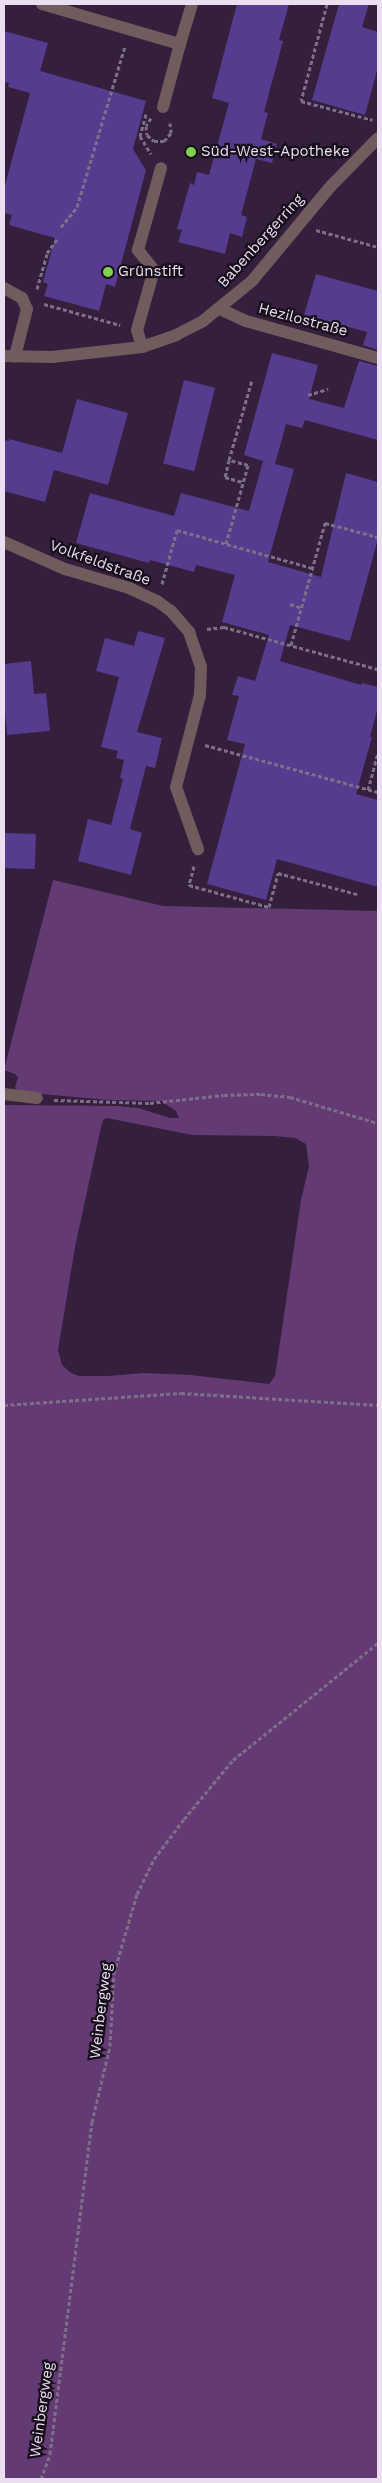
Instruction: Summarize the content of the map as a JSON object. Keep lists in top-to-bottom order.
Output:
{
  "streets": {
    "street": ["Babenbergerring", "Hezilostraße", "Volkfeldstraße"],
    "path": ["Weinbergweg"]
  },
  "crossings": [
    ["Babenbergerring", "Hezilostraße"]
  ],
  "places": ["Süd-West-Apotheke", "Grünstift"]
}
